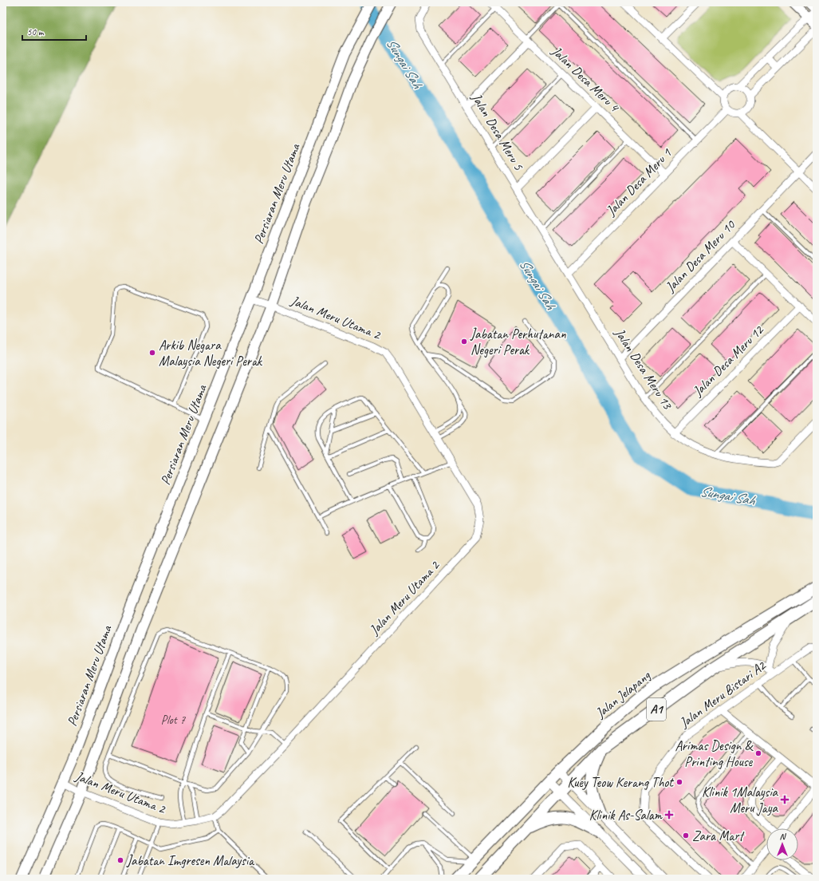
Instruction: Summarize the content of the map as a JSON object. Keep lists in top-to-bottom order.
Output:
{
  "streets": {
    "main road": ["Persiaran Meru Utama", "Jalan Jelapang", "A1"],
    "street": [
      "Jalan Desa Meru 4",
      "Jalan Desa Meru 5",
      "Jalan Desa Meru 1",
      "Jalan Desa Meru 10",
      "Jalan Meru Utama 2",
      "Jalan Desa Meru 12",
      "Jalan Desa Meru 13",
      "Jalan Meru Bistari A2"
    ]
  },
  "crossings": [
    ["Jalan Desa Meru 4", "Jalan Desa Meru 1"],
    ["Jalan Desa Meru 5", "Jalan Desa Meru 1"],
    ["Jalan Desa Meru 5", "Jalan Desa Meru 13"],
    ["Jalan Desa Meru 1", "Jalan Desa Meru 13"],
    ["Persiaran Meru Utama", "Jalan Meru Utama 2"],
    ["Jalan Desa Meru 10", "Jalan Desa Meru 13"],
    ["Jalan Desa Meru 12", "Jalan Desa Meru 13"],
    ["Jalan Jelapang", "A1"]
  ],
  "water": ["Sungai Sah"],
  "places": {
    "other": [
      "Jabatan Perhutanan Negeri Perak",
      "Arkib Negara Malaysia Negeri Perak",
      "Arimas Design & Printing House",
      "Kuey Teow Kerang Thot",
      "Zara Mart",
      "Jabatan Imgresen Malaysia"
    ],
    "health": ["Klinik 1Malaysia Meru Jaya", "Klinik As-Salam"]
  },
  "house_numbers": ["Plot 7"],
  "scale_bar": "50 m",
  "north": "top"
}
